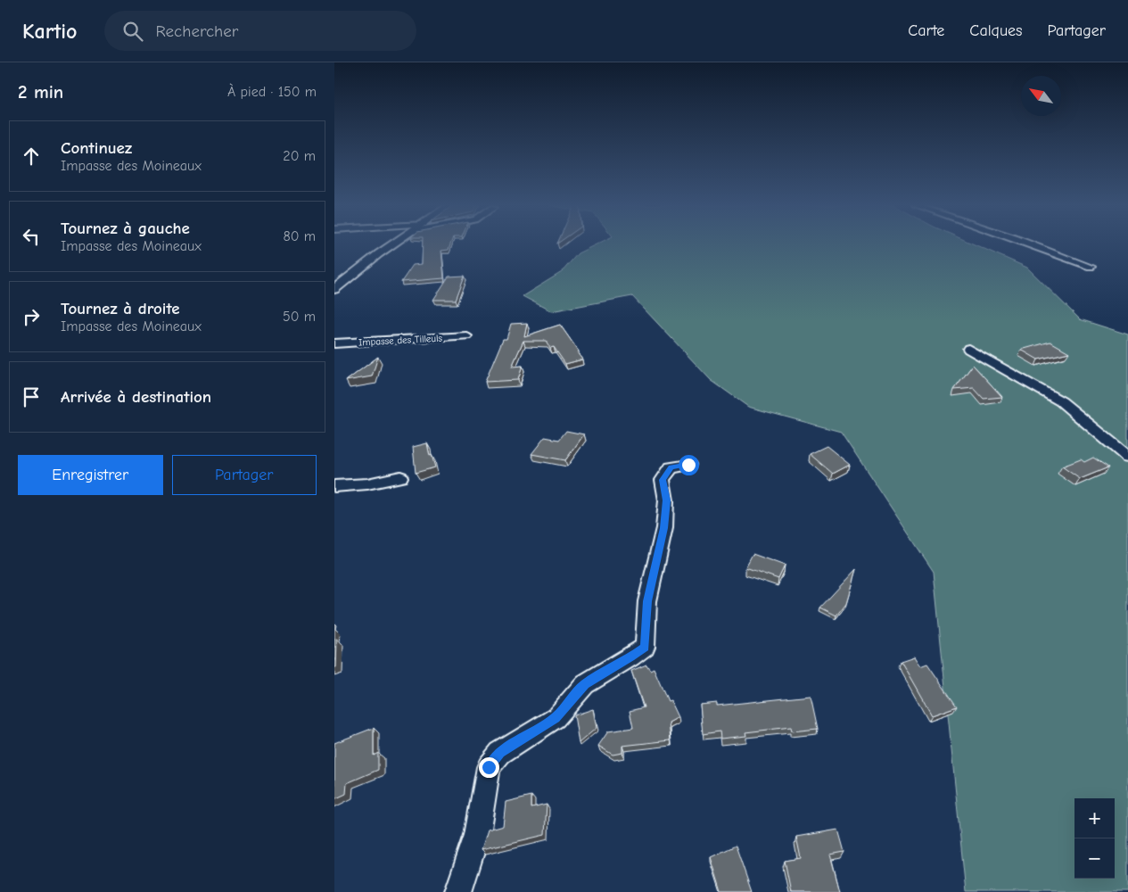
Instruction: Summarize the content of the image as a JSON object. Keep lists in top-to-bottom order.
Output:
{
  "streets": {
    "street": ["Impasse des Tilleuls"]
  },
  "north": "top left",
  "page": {
    "header": "Kartio",
    "search": "Rechercher",
    "nav": ["Carte", "Calques", "Partager"],
    "heading": ["2 min", "À pied · 150 m"],
    "list": [
      ["Continuez", "Impasse des Moineaux", "20 m"],
      ["Tournez à gauche", "Impasse des Moineaux", "80 m"],
      ["Tournez à droite", "Impasse des Moineaux", "50 m"],
      "Arrivée à destination"
    ],
    "buttons": ["Enregistrer", "Partager"],
    "map_buttons": ["+", "−"]
  }
}
